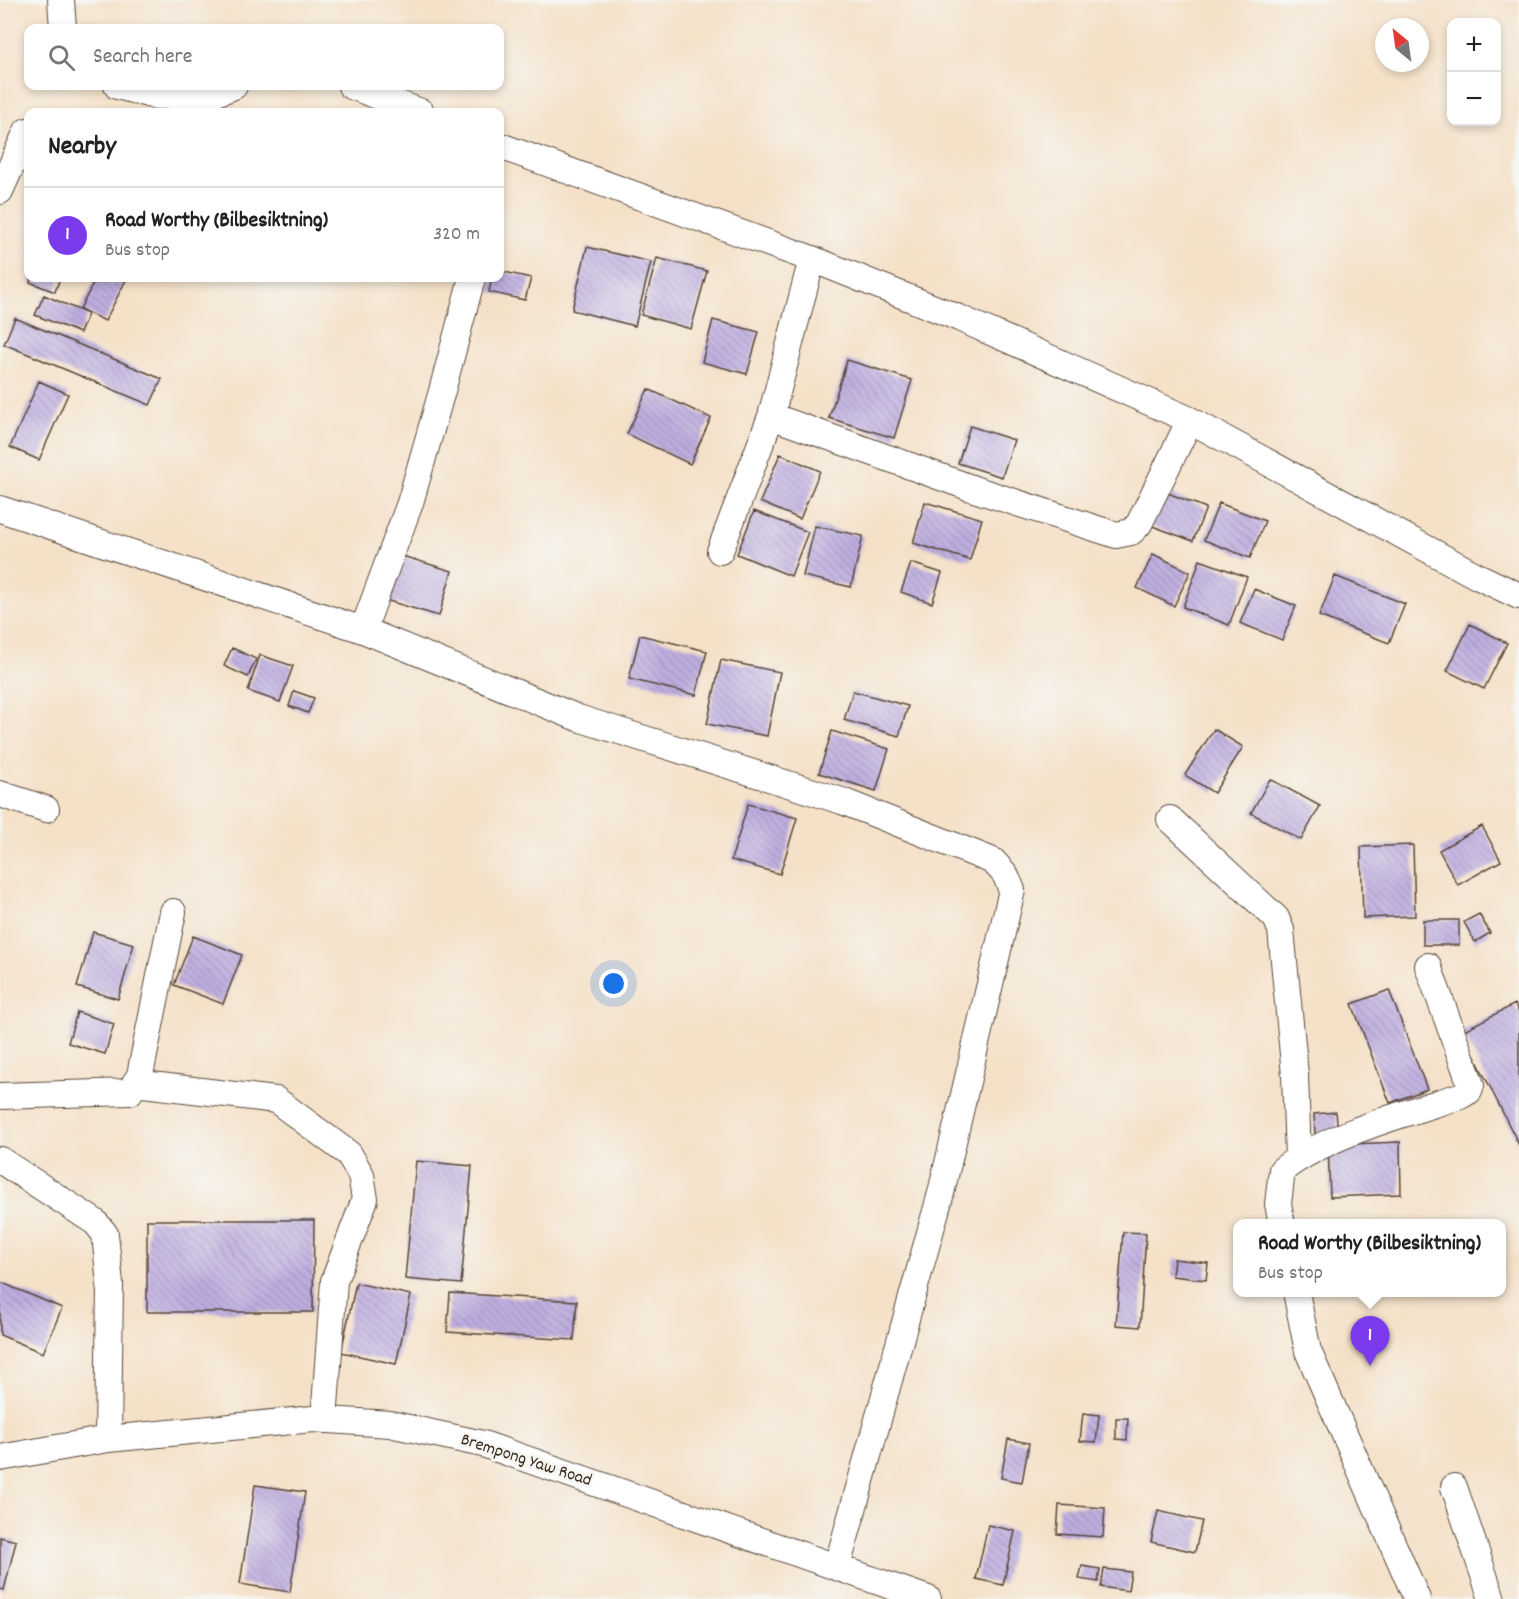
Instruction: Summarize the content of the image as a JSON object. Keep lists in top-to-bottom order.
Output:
{
  "streets": {
    "street": ["Brempong Yaw Road"]
  },
  "north": "top left",
  "page": {
    "map_buttons": ["+", "−"],
    "search": "Search here",
    "heading": "Nearby",
    "list": [
      {
        "mark": "1",
        "name": "Road Worthy (Bilbesiktning)",
        "note": "Bus stop",
        "value": "320 m"
      }
    ],
    "popup": ["Road Worthy (Bilbesiktning)", "Bus stop"],
    "pins": "1"
  }
}
